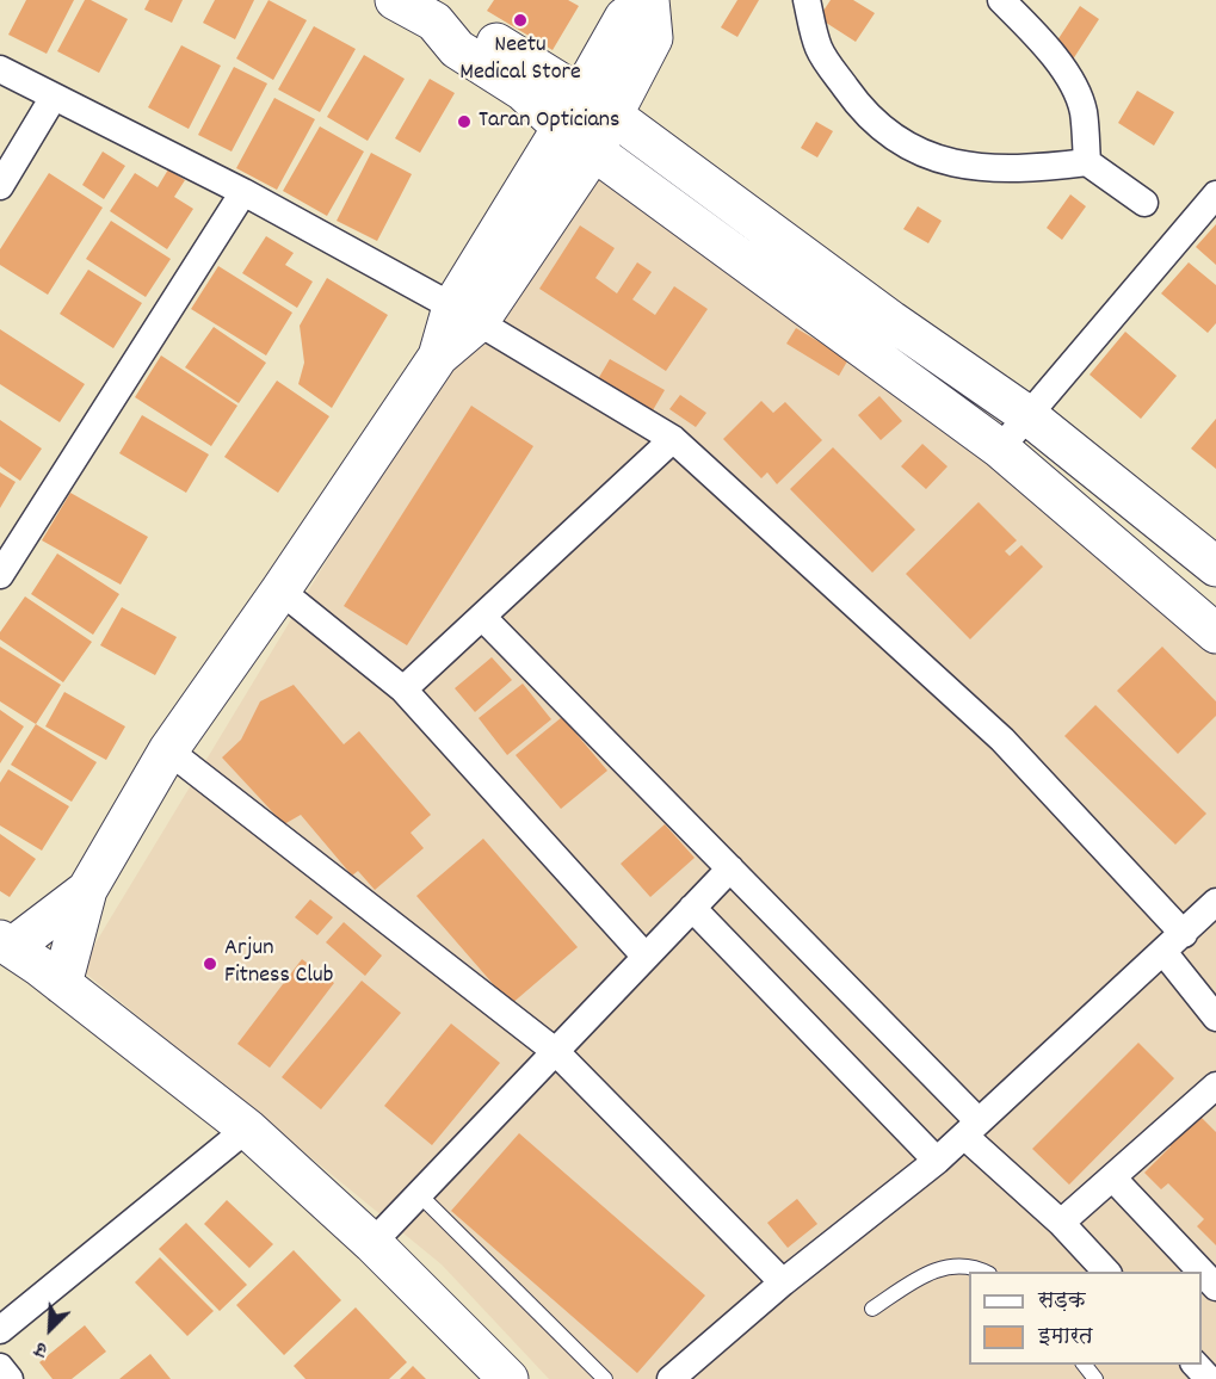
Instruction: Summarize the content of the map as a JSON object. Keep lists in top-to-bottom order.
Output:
{
  "places": ["Neetu Medical Store", "Taran Opticians", "Arjun Fitness Club"],
  "legend": ["सड़क", "इमारत"],
  "north": "bottom left"
}
